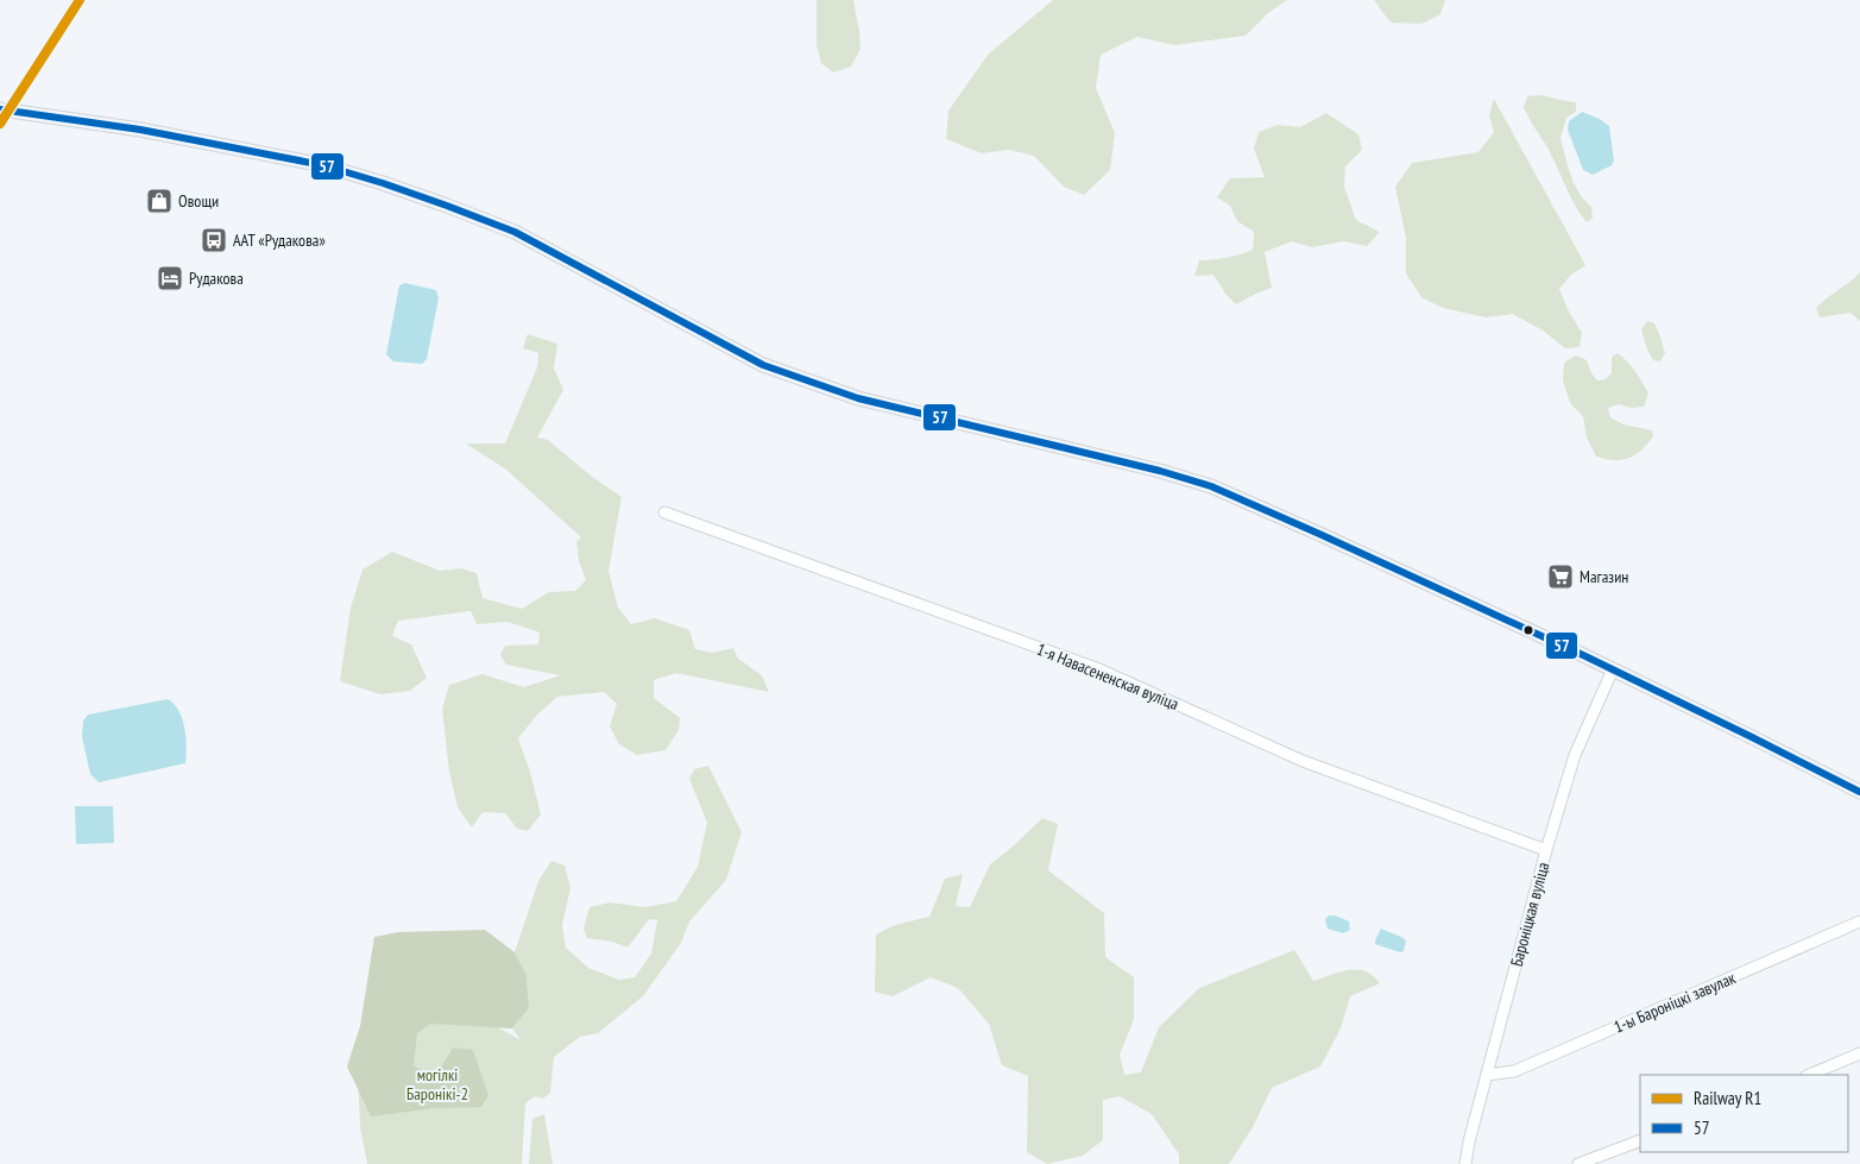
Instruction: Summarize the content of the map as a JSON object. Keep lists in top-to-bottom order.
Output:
{
  "streets": {
    "street": ["1-я Навасененская вуліца", "Бароніцкая вуліца", "1-ы Бароніцкі завулак"]
  },
  "crossings": [
    ["1-я Навасененская вуліца", "Бароніцкая вуліца"],
    ["Бароніцкая вуліца", "1-ы Бароніцкі завулак"]
  ],
  "parks": ["могілкі Баронікі-2"],
  "places": {
    "shop": ["Овощи"],
    "bus stop": ["ААТ «Рудакова»"],
    "hotel": ["Рудакова"],
    "supermarket": ["Магазин"]
  },
  "lines": ["rail line R1", "transit line 57"],
  "legend": ["Railway R1", "57"]
}
